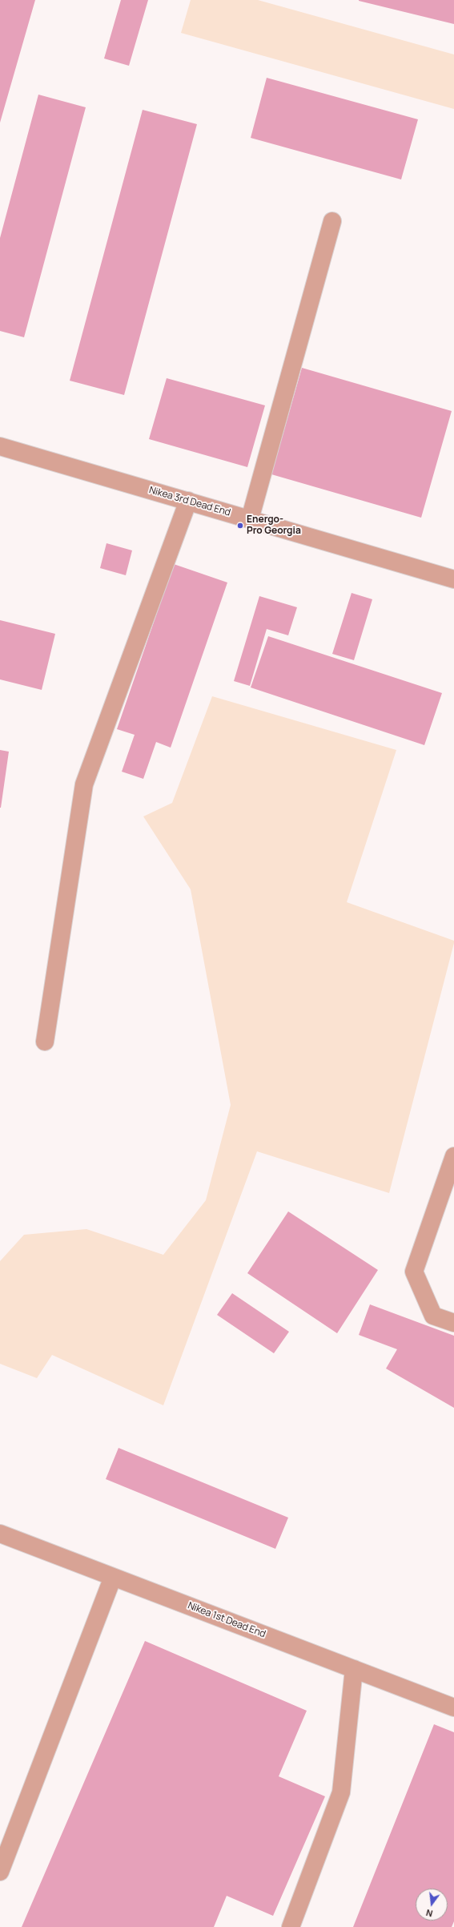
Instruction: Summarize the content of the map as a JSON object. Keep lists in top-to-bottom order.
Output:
{
  "streets": {
    "street": ["Nikea 3rd Dead End", "Nikea 1st Dead End"]
  },
  "places": ["Energo- Pro Georgia"],
  "north": "bottom"
}
